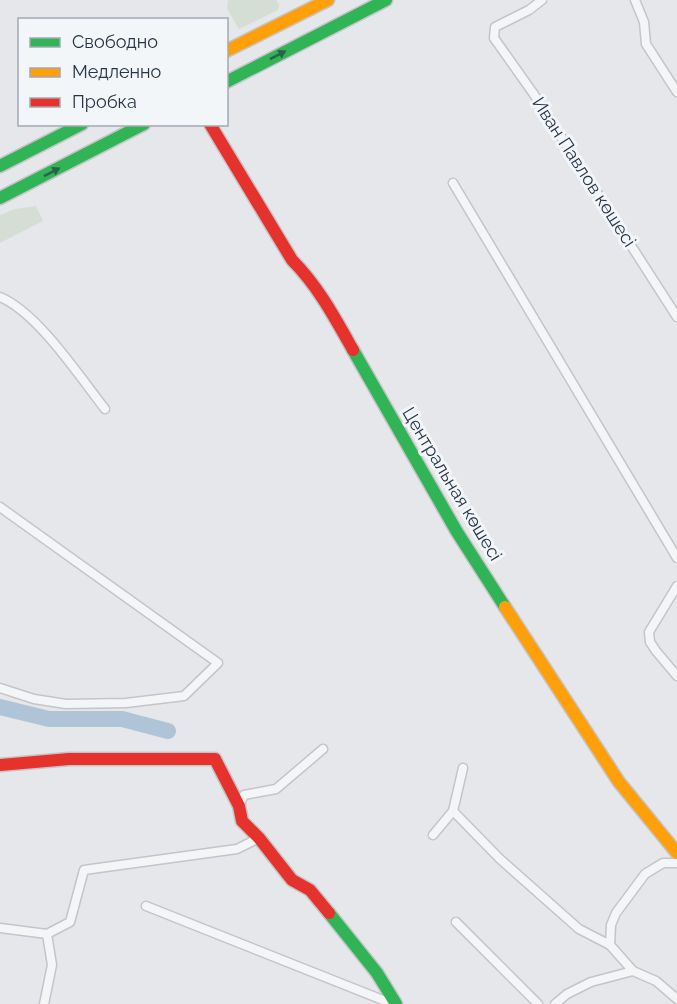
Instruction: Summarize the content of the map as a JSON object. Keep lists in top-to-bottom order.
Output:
{
  "streets": {
    "street": ["Иван Павлов көшесі", "Центральная көшесі"]
  },
  "legend": ["Свободно", "Медленно", "Пробка"]
}
